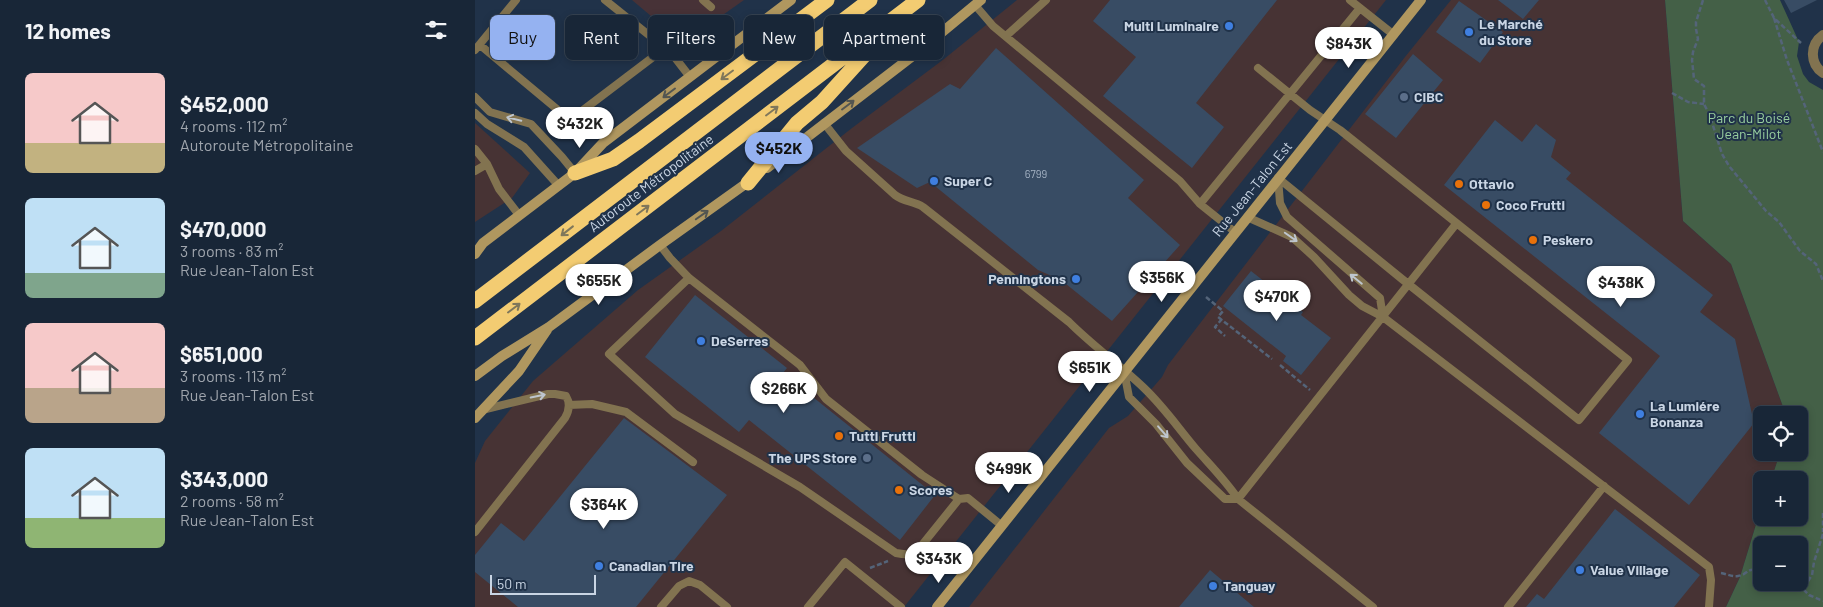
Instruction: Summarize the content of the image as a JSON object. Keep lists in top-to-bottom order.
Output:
{
  "streets": {
    "highway": ["Autoroute Métropolitaine"],
    "main road": ["Rue Jean-Talon Est"]
  },
  "parks": ["Parc du Boisé Jean-Milot"],
  "places": [
    "Multi Luminaire",
    "Le Marché du Store",
    "CIBC",
    "Super C",
    "Ottavio",
    "Coco Frutti",
    "Peskero",
    "Penningtons",
    "DeSerres",
    "La Lumiére Bonanza",
    "Tutti Frutti",
    "The UPS Store",
    "Scores",
    "Canadian Tire",
    "Value Village",
    "Tanguay"
  ],
  "house_numbers": ["6799"],
  "scale_bar": "50 m",
  "page": {
    "heading": "12 homes",
    "chip": [
      "Buy",
      "Rent",
      "Filters",
      "New",
      "Apartment"
    ],
    "price": [
      "$843K",
      "$432K",
      "$452K",
      "$356K",
      "$655K",
      "$438K",
      "$470K",
      "$651K",
      "$266K",
      "$499K",
      "$364K",
      "$343K"
    ],
    "list": [
      {
        "name": "$452,000",
        "note": "4 rooms · 112 m² · Autoroute Métropolitaine"
      },
      {
        "name": "$470,000",
        "note": "3 rooms · 83 m² · Rue Jean-Talon Est"
      },
      {
        "name": "$651,000",
        "note": "3 rooms · 113 m² · Rue Jean-Talon Est"
      },
      {
        "name": "$343,000",
        "note": "2 rooms · 58 m² · Rue Jean-Talon Est"
      }
    ],
    "map_buttons": ["+", "−"],
    "scale": "50 m"
  }
}
